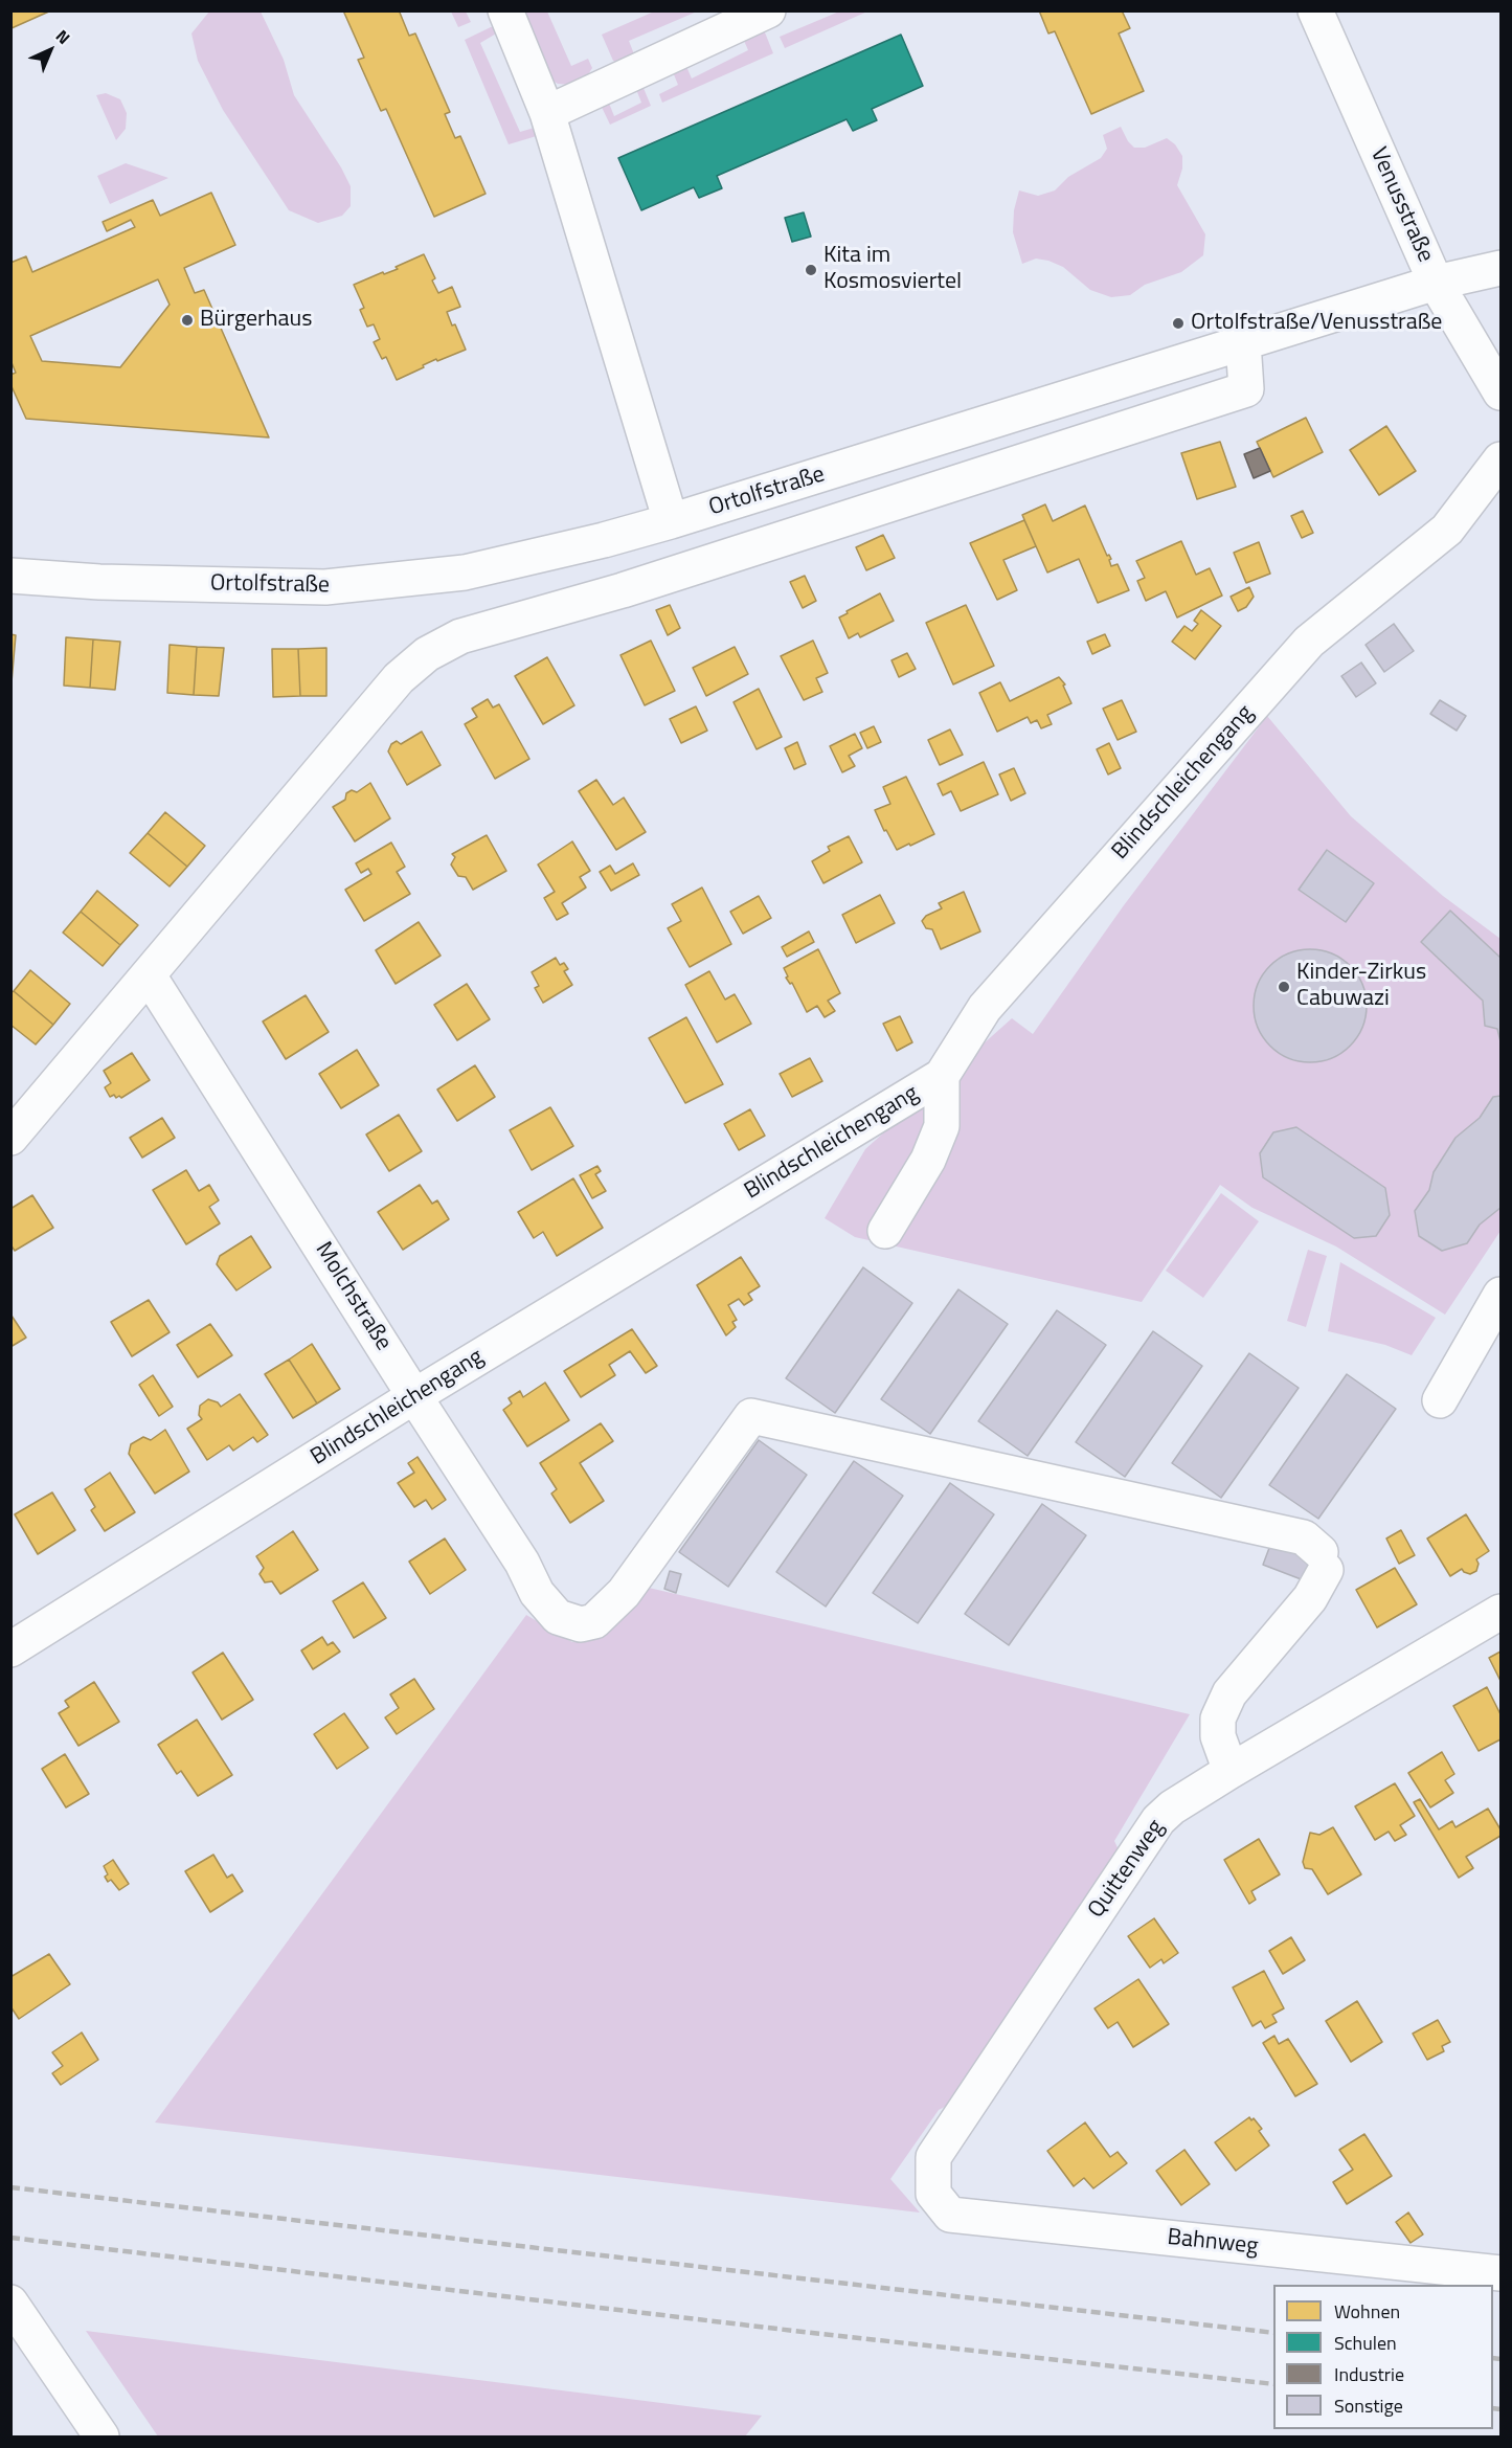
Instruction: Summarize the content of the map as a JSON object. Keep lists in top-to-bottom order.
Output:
{
  "streets": {
    "street": [
      "Venusstraße",
      "Ortolfstraße",
      "Blindschleichengang",
      "Molchstraße",
      "Quittenweg",
      "Bahnweg"
    ]
  },
  "crossings": [
    ["Venusstraße", "Ortolfstraße"],
    ["Blindschleichengang", "Molchstraße"],
    ["Molchstraße", "Quittenweg"],
    ["Quittenweg", "Bahnweg"]
  ],
  "places": [
    "Kita im Kosmosviertel",
    "Bürgerhaus",
    "Ortolfstraße/Venusstraße",
    "Kinder-Zirkus Cabuwazi"
  ],
  "legend": [
    "Wohnen",
    "Schulen",
    "Industrie",
    "Sonstige"
  ],
  "north": "top right"
}
